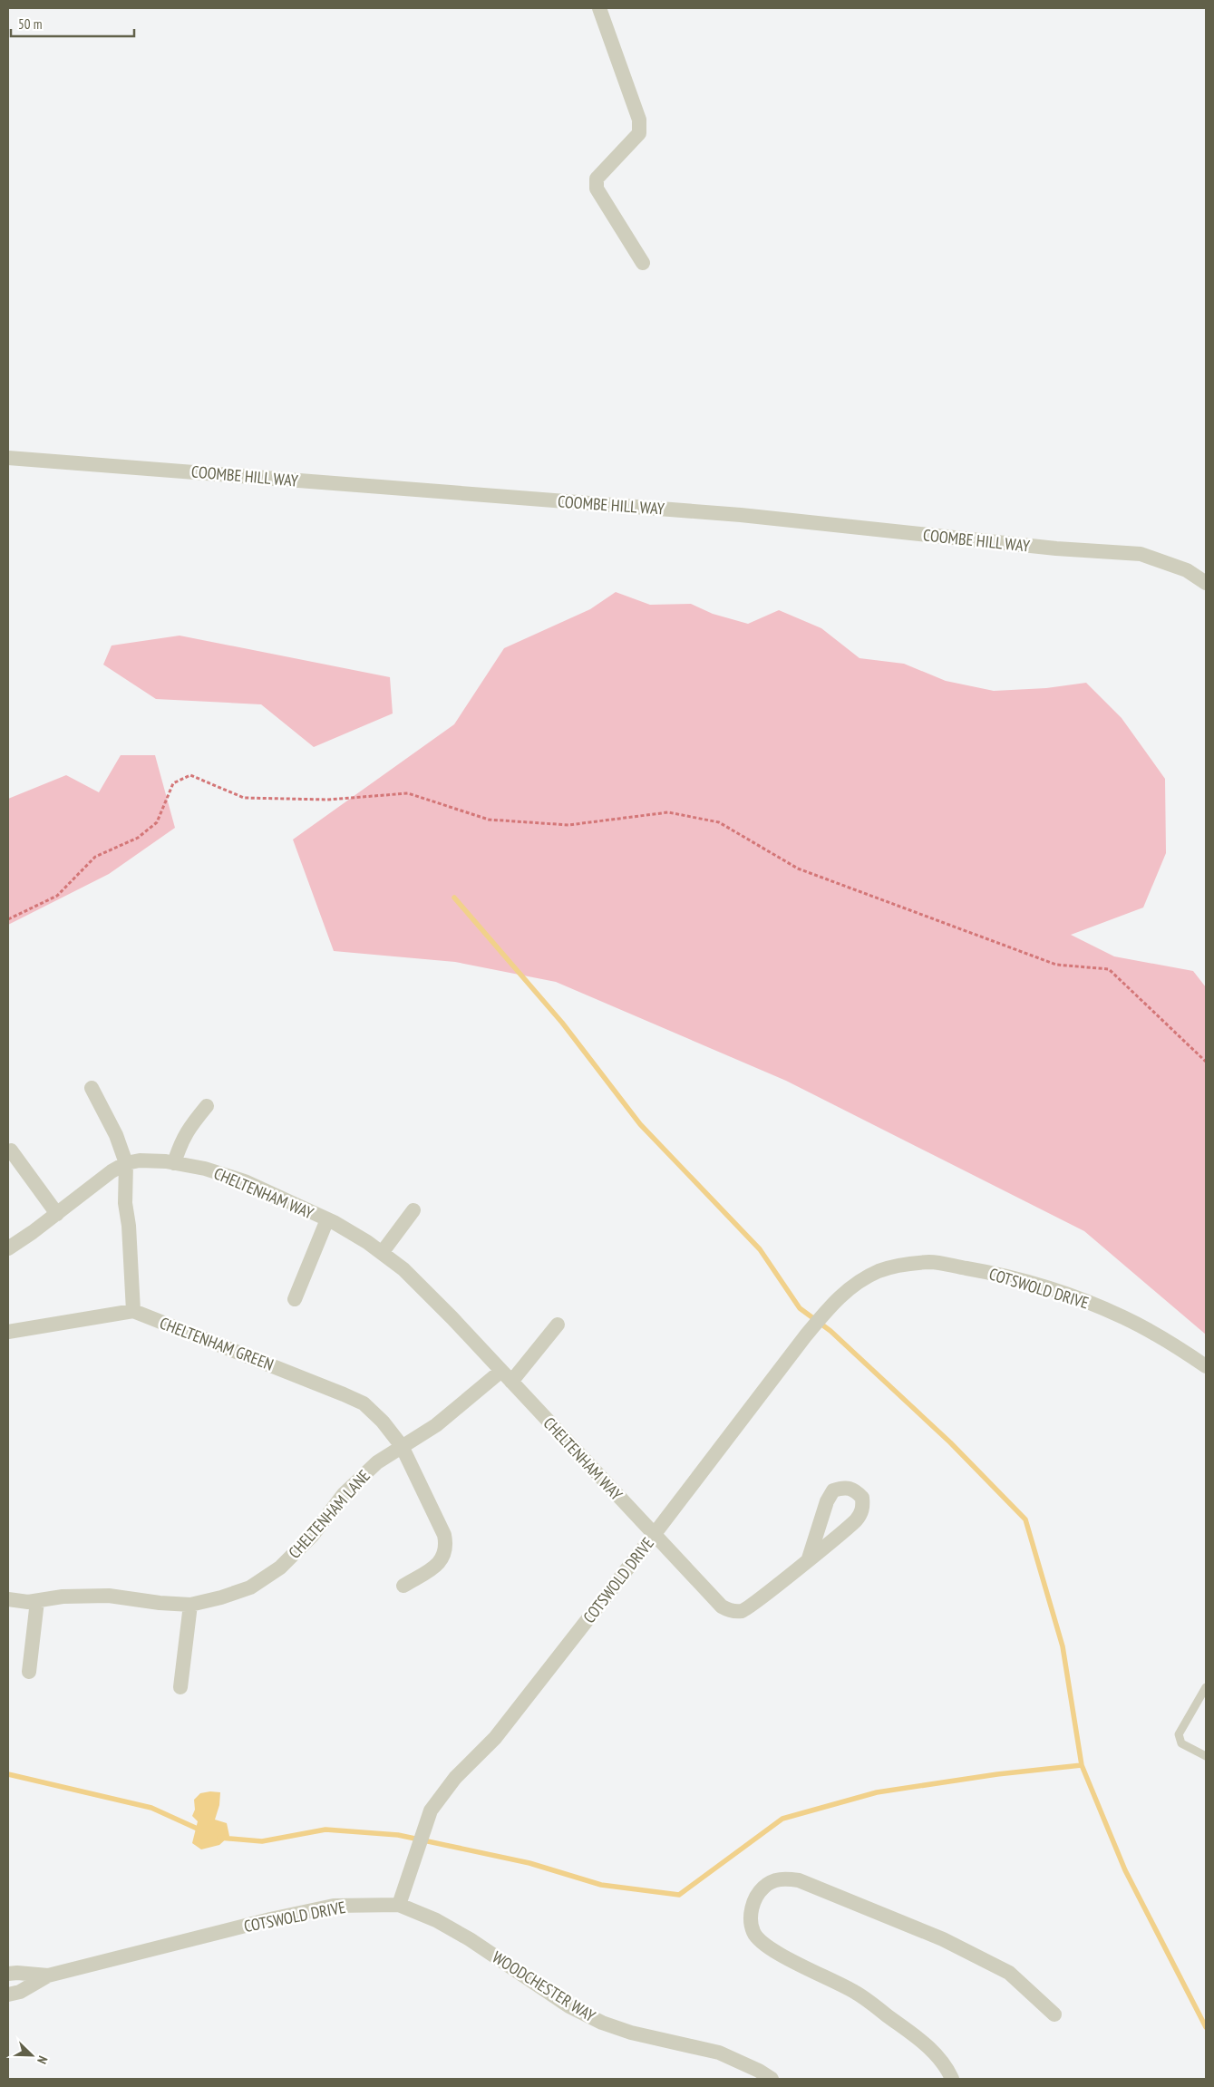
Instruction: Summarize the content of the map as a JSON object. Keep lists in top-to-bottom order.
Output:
{
  "streets": {
    "street": [
      "COOMBE HILL WAY",
      "CHELTENHAM WAY",
      "COTSWOLD DRIVE",
      "CHELTENHAM GREEN",
      "CHELTENHAM LANE",
      "WOODCHESTER WAY"
    ]
  },
  "crossings": [
    ["CHELTENHAM WAY", "COTSWOLD DRIVE"],
    ["CHELTENHAM WAY", "CHELTENHAM LANE"],
    ["COTSWOLD DRIVE", "WOODCHESTER WAY"],
    ["CHELTENHAM GREEN", "CHELTENHAM LANE"]
  ],
  "scale_bar": "50 m",
  "north": "bottom right"
}
